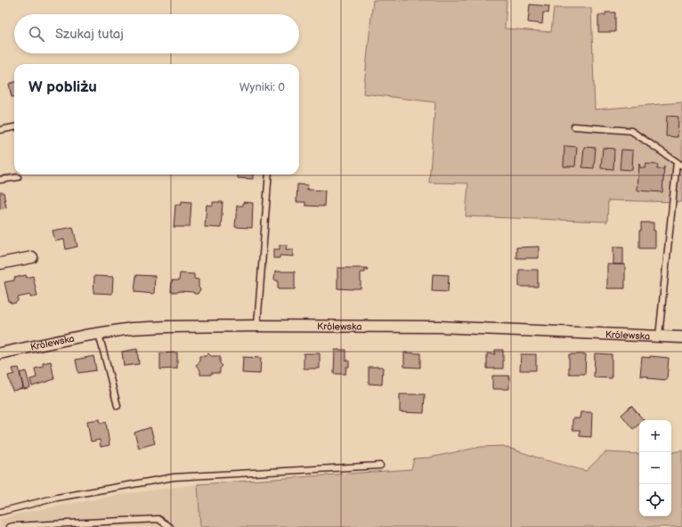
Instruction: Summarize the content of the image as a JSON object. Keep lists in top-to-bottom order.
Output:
{
  "streets": {
    "street": ["Królewska"]
  },
  "page": {
    "search": "Szukaj tutaj",
    "heading": ["W pobliżu", "Wyniki: 0"],
    "map_buttons": ["+", "−"]
  }
}
